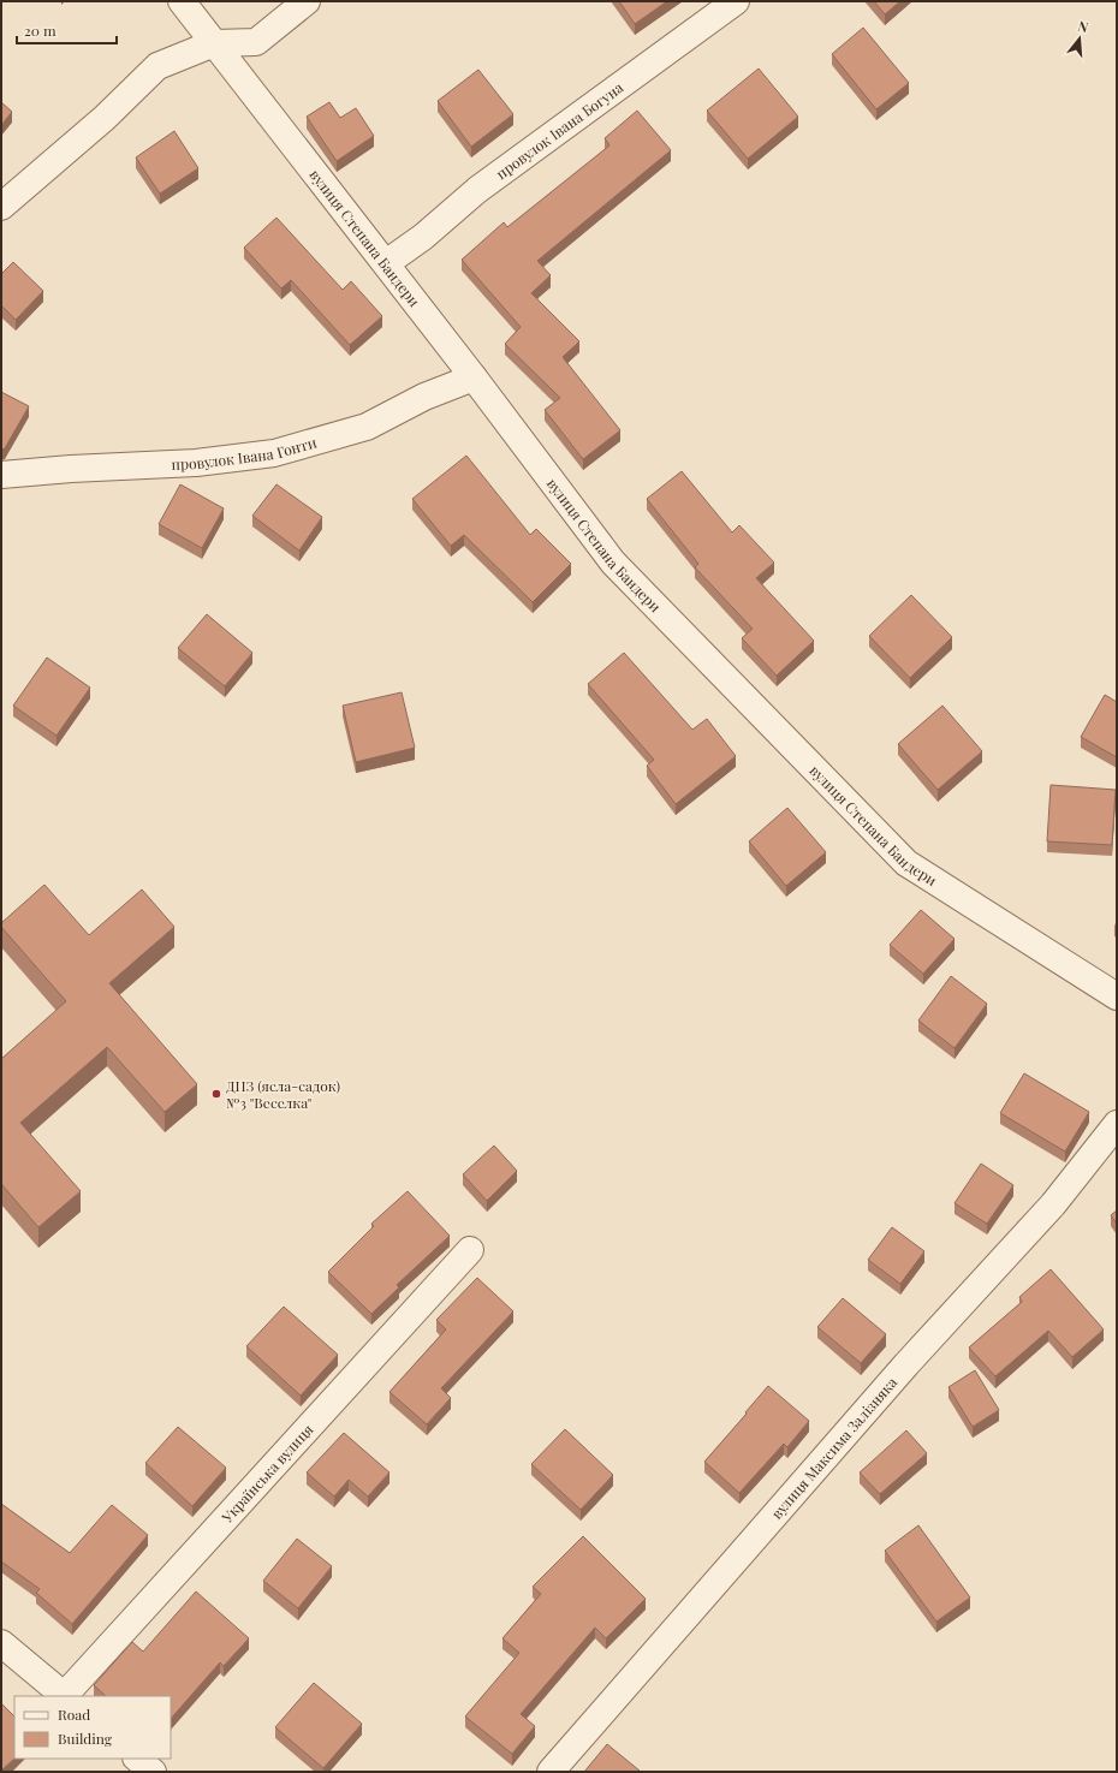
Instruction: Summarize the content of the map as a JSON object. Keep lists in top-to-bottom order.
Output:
{
  "streets": {
    "street": [
      "провулок Івана Богуна",
      "вулиця Степана Бандери",
      "провулок Івана Гонти",
      "вулиця Максима Залізняка",
      "Українська вулиця"
    ]
  },
  "crossings": [
    ["провулок Івана Богуна", "вулиця Степана Бандери"],
    ["вулиця Степана Бандери", "провулок Івана Гонти"]
  ],
  "places": ["ДНЗ (ясла-садок) №3 \"Веселка\""],
  "legend": ["Road", "Building"],
  "scale_bar": "20 m",
  "north": "top"
}
